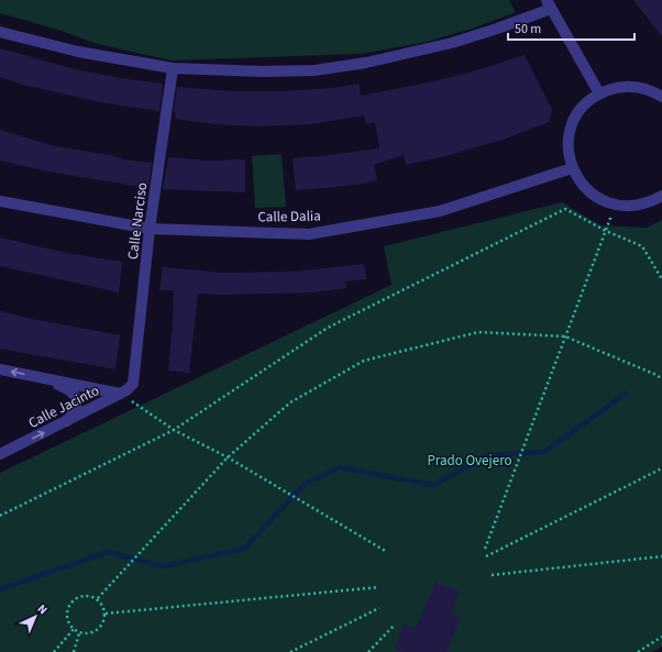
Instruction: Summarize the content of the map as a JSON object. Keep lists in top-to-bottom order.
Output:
{
  "streets": {
    "street": ["Calle Dalia", "Calle Narciso", "Calle Jacinto"]
  },
  "crossings": [
    ["Calle Dalia", "Calle Narciso"],
    ["Calle Narciso", "Calle Jacinto"]
  ],
  "one_way": ["Calle Jacinto"],
  "parks": ["Prado Ovejero"],
  "scale_bar": "50 m",
  "north": "top right"
}
